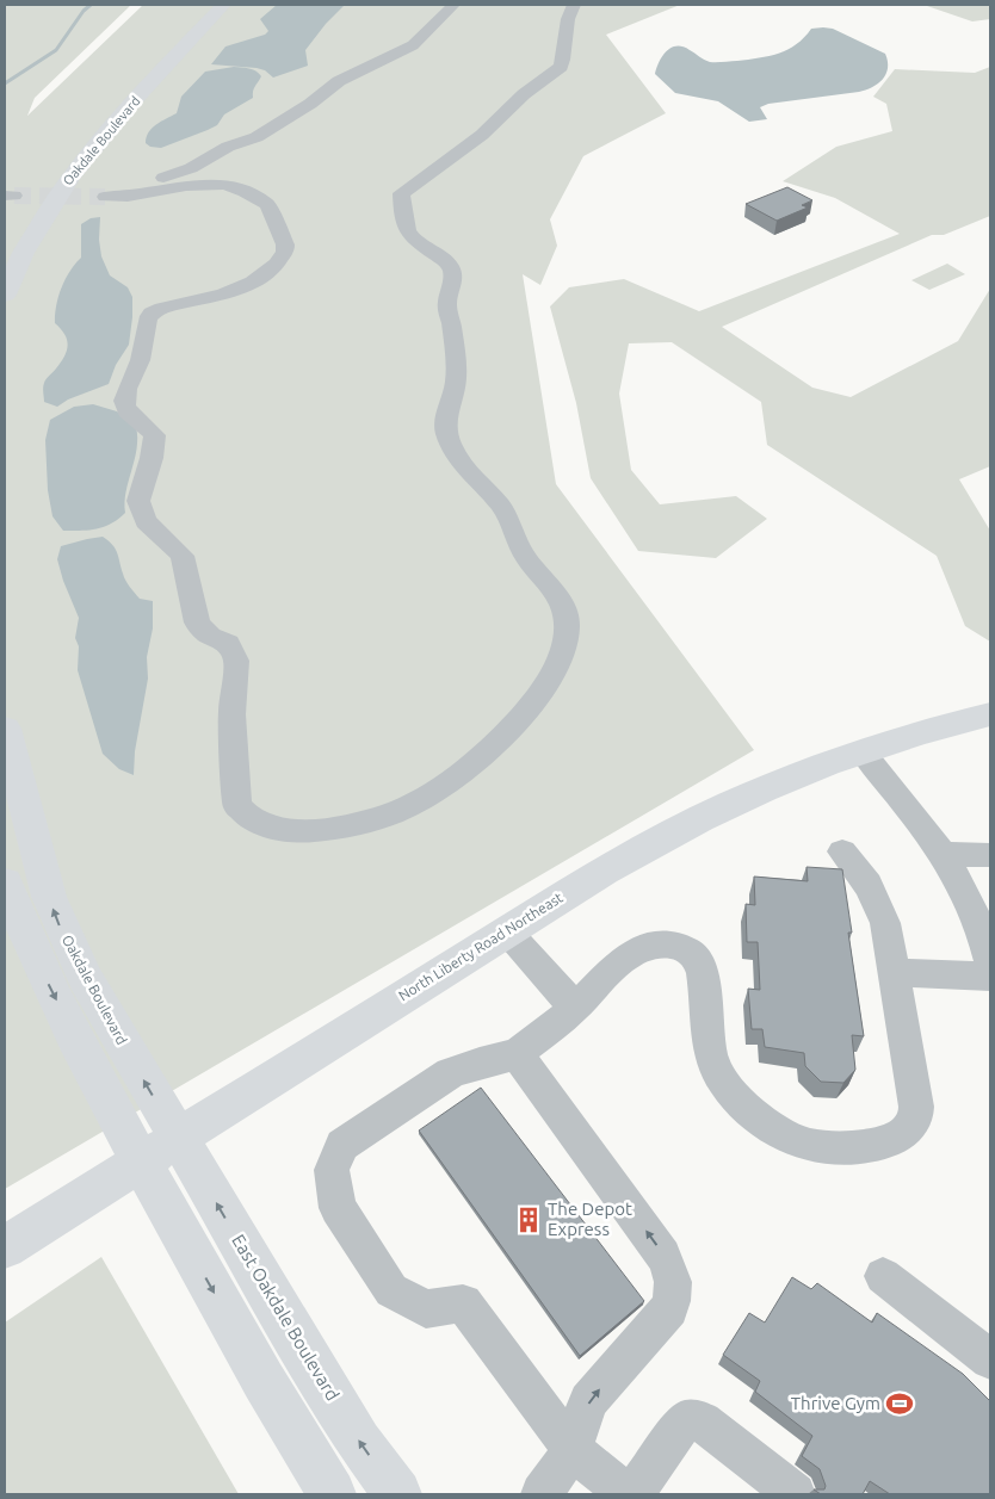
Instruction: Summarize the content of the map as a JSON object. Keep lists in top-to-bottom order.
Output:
{
  "streets": {
    "main road": ["Oakdale Boulevard", "North Liberty Road Northeast", "East Oakdale Boulevard"]
  },
  "crossings": [
    ["Oakdale Boulevard", "North Liberty Road Northeast"],
    ["Oakdale Boulevard", "East Oakdale Boulevard"],
    ["North Liberty Road Northeast", "East Oakdale Boulevard"]
  ],
  "places": {
    "building": ["The Depot Express"],
    "sports": ["Thrive Gym"]
  }
}
